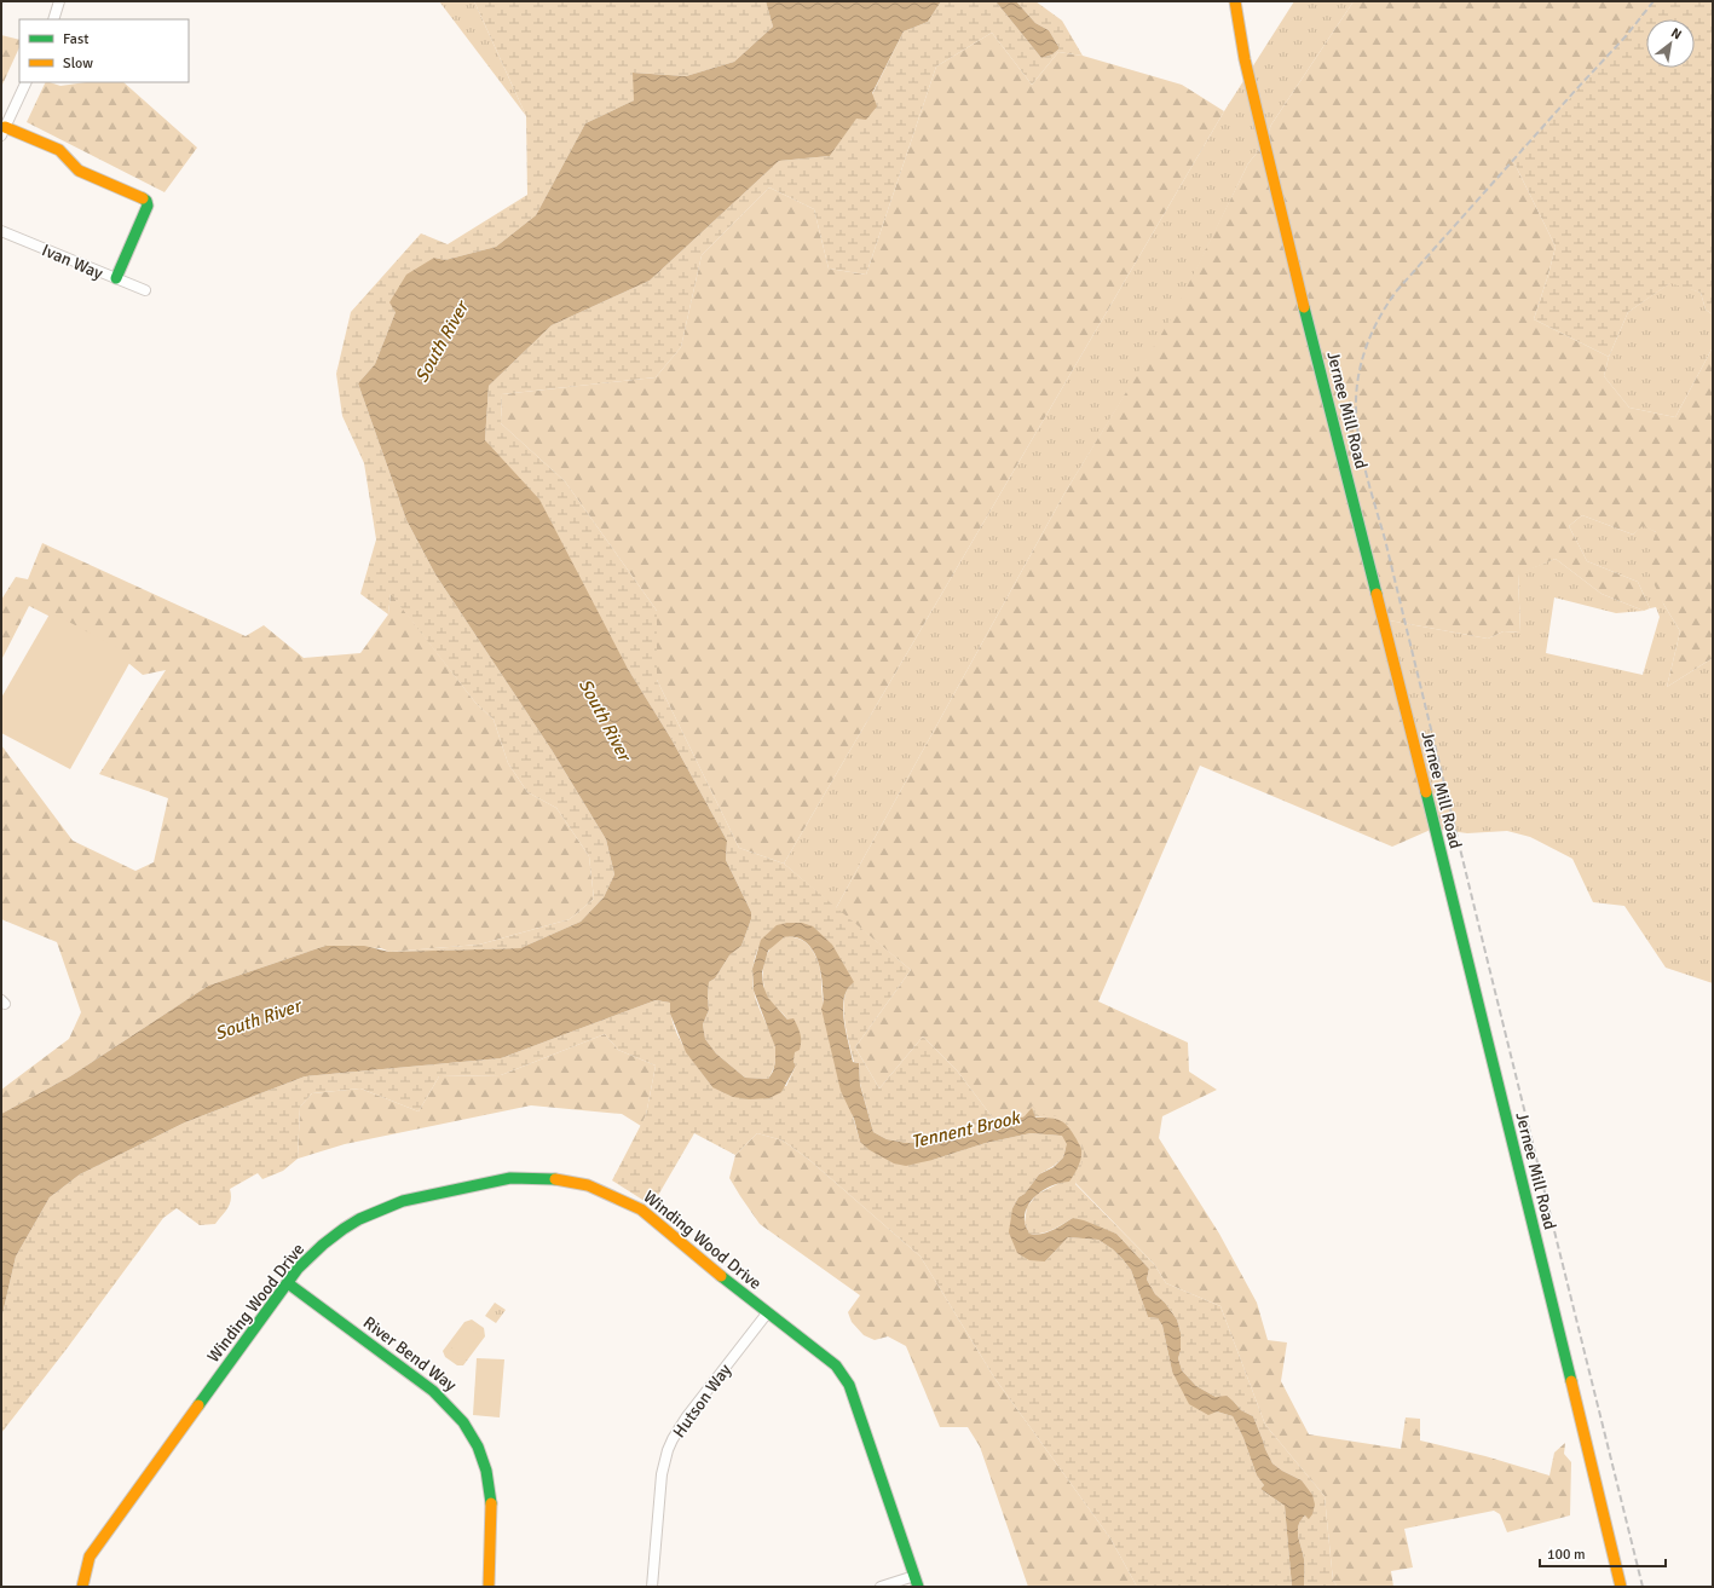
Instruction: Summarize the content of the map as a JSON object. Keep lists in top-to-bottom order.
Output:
{
  "streets": {
    "street": [
      "Ivan Way",
      "Jernee Mill Road",
      "Winding Wood Drive",
      "River Bend Way",
      "Hutson Way"
    ]
  },
  "crossings": [
    ["Winding Wood Drive", "River Bend Way"],
    ["Winding Wood Drive", "Hutson Way"]
  ],
  "water": ["South River", "Tennent Brook"],
  "legend": ["Fast", "Slow"],
  "scale_bar": "100 m",
  "north": "top right"
}
